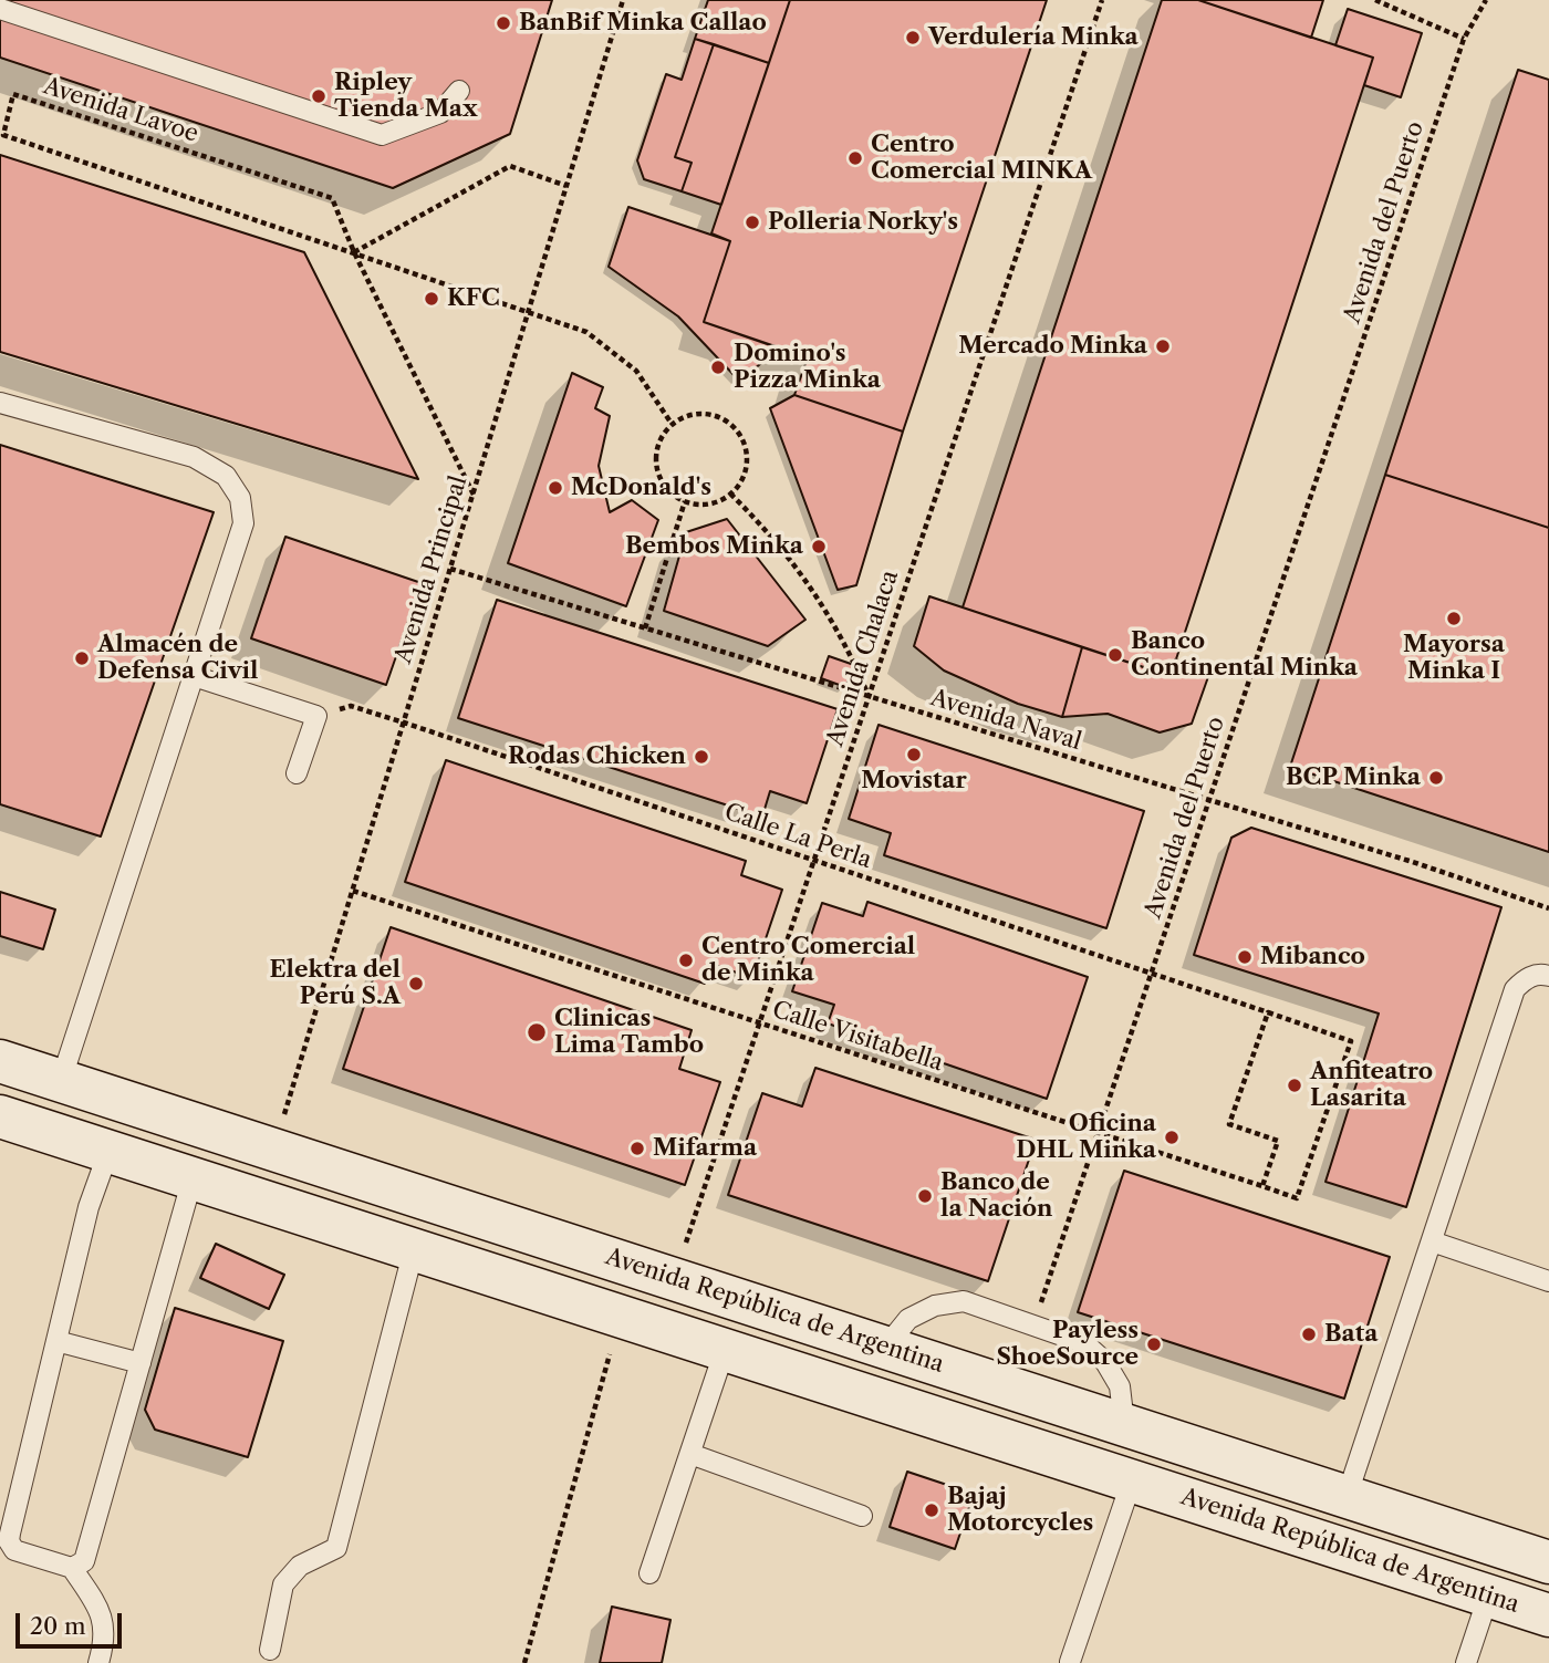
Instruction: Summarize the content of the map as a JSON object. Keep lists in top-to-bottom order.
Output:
{
  "streets": {
    "main road": ["Avenida República de Argentina"],
    "path": [
      "Avenida Lavoe",
      "Avenida del Puerto",
      "Avenida Principal",
      "Avenida Chalaca",
      "Avenida Naval",
      "Calle La Perla",
      "Calle Visitabella"
    ]
  },
  "crossings": [
    ["Avenida Lavoe", "Avenida Principal"],
    ["Avenida del Puerto", "Avenida Naval"],
    ["Avenida del Puerto", "Calle La Perla"],
    ["Avenida del Puerto", "Calle Visitabella"],
    ["Avenida Principal", "Avenida Naval"],
    ["Avenida Principal", "Calle La Perla"],
    ["Avenida Principal", "Calle Visitabella"],
    ["Avenida Principal", "Avenida República de Argentina"],
    ["Avenida Chalaca", "Avenida Naval"],
    ["Avenida Chalaca", "Calle La Perla"],
    ["Avenida Chalaca", "Calle Visitabella"],
    ["Avenida Chalaca", "Avenida República de Argentina"],
    ["Calle La Perla", "Calle Visitabella"]
  ],
  "places": [
    "BanBif Minka Callao",
    "Verdulería Minka",
    "Ripley Tienda Max",
    "Centro Comercial MINKA",
    "Polleria Norky's",
    "KFC",
    "Mercado Minka",
    "Domino's Pizza Minka",
    "McDonald's",
    "Bembos Minka",
    "Mayorsa Minka I",
    "Banco Continental Minka",
    "Almacén de Defensa Civil",
    "Movistar",
    "Rodas Chicken",
    "BCP Minka",
    "Mibanco",
    "Centro Comercial de Minka",
    "Elektra del Perú S.A",
    "Clinicas Lima Tambo",
    "Anfiteatro Lasarita",
    "Oficina DHL Minka",
    "Mifarma",
    "Banco de la Nación",
    "Bata",
    "Payless ShoeSource",
    "Bajaj Motorcycles"
  ],
  "scale_bar": "20 m"
}
